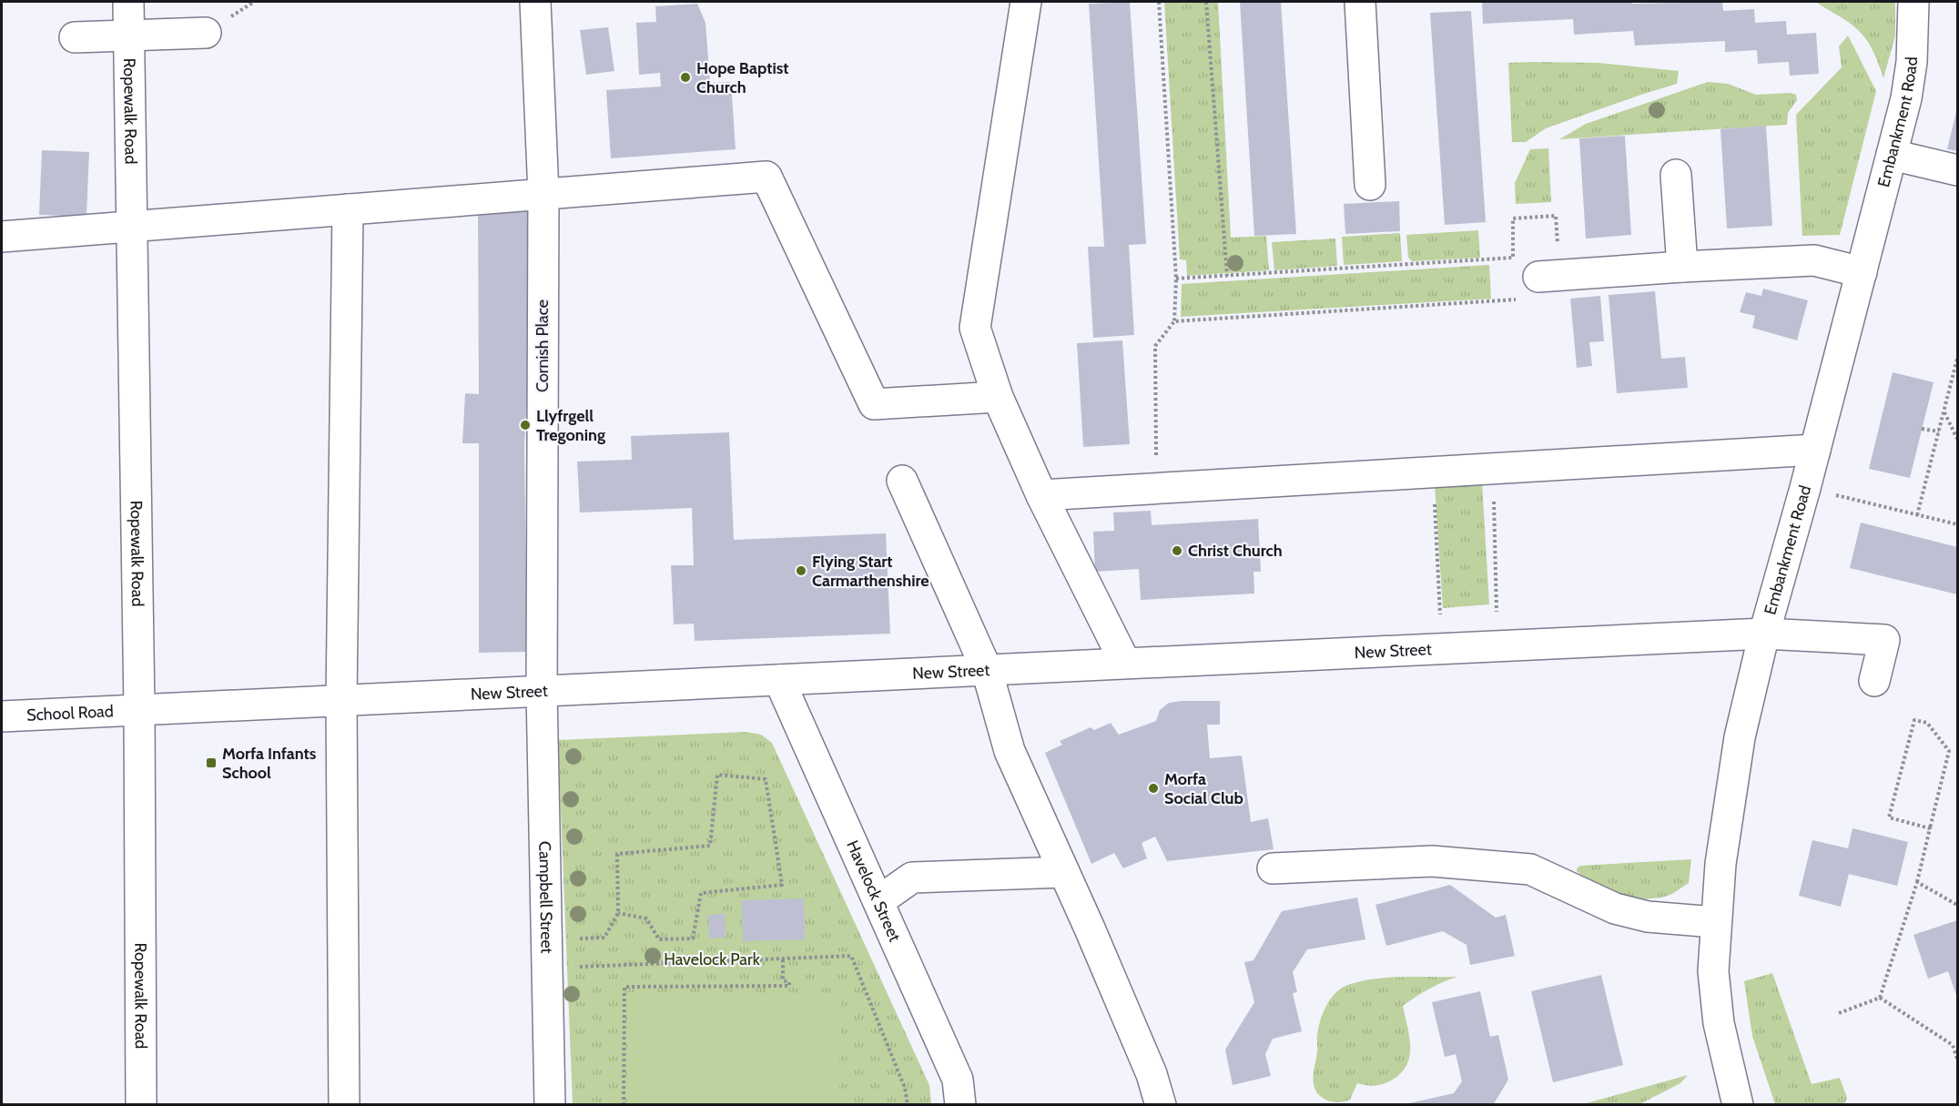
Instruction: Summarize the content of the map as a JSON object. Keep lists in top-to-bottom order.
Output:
{
  "streets": {
    "street": [
      "Ropewalk Road",
      "Embankment Road",
      "Cornish Place",
      "New Street",
      "School Road",
      "Havelock Street",
      "Campbell Street"
    ]
  },
  "crossings": [
    ["Ropewalk Road", "New Street"],
    ["Ropewalk Road", "School Road"],
    ["Embankment Road", "New Street"],
    ["Cornish Place", "New Street"],
    ["Cornish Place", "Campbell Street"],
    ["New Street", "School Road"],
    ["New Street", "Havelock Street"],
    ["New Street", "Campbell Street"]
  ],
  "parks": ["Havelock Park"],
  "places": {
    "other": [
      "Hope Baptist Church",
      "Llyfrgell Tregoning",
      "Christ Church",
      "Flying Start Carmarthenshire",
      "Morfa Social Club"
    ],
    "transit": ["Morfa Infants School"]
  }
}
